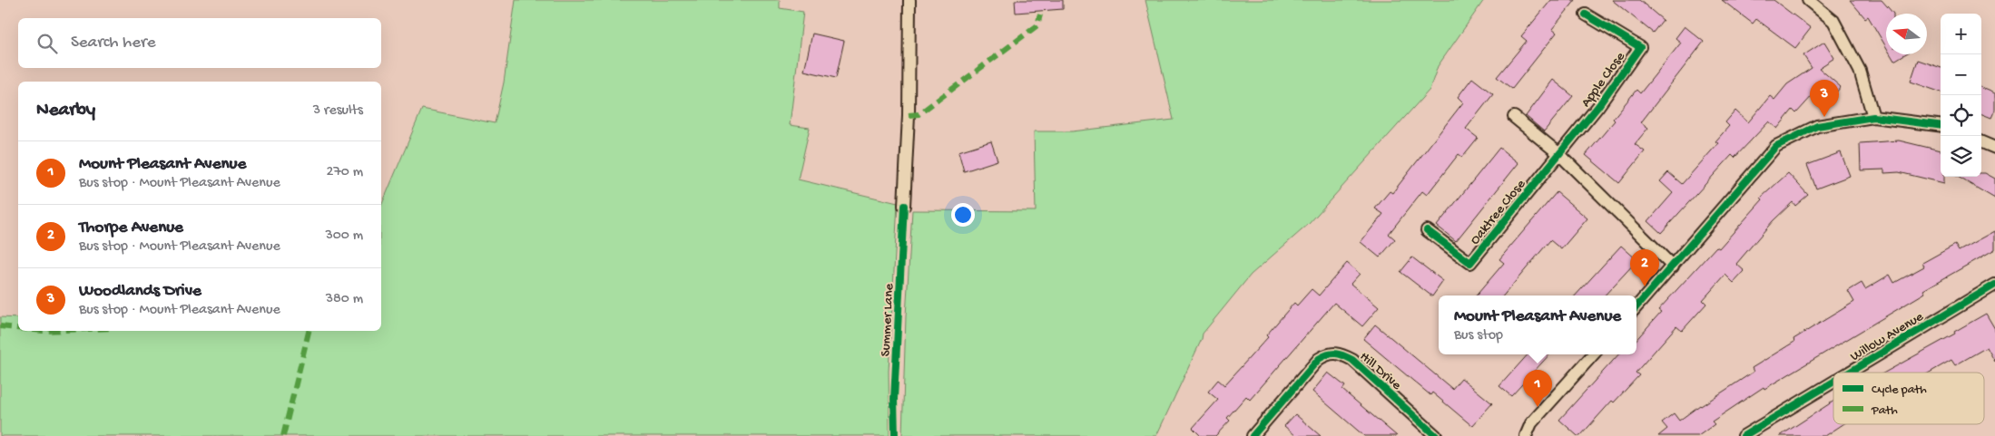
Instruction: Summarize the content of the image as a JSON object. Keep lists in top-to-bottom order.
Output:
{
  "streets": {
    "street": [
      "Apple Close",
      "Oaktree Close",
      "Willow Avenue",
      "Hill Drive"
    ],
    "cycle path": ["Summer Lane"]
  },
  "crossings": [
    ["Apple Close", "Oaktree Close"]
  ],
  "legend": ["Cycle path", "Path"],
  "north": "left",
  "page": {
    "map_buttons": ["+", "−"],
    "search": "Search here",
    "pins": ["3", "2", "1"],
    "heading": ["Nearby", "3 results"],
    "list": [
      {
        "mark": "1",
        "name": "Mount Pleasant Avenue",
        "note": "Bus stop · Mount Pleasant Avenue",
        "value": "270 m"
      },
      {
        "mark": "2",
        "name": "Thorpe Avenue",
        "note": "Bus stop · Mount Pleasant Avenue",
        "value": "300 m"
      },
      {
        "mark": "3",
        "name": "Woodlands Drive",
        "note": "Bus stop · Mount Pleasant Avenue",
        "value": "380 m"
      }
    ],
    "popup": ["Mount Pleasant Avenue", "Bus stop"]
  }
}
